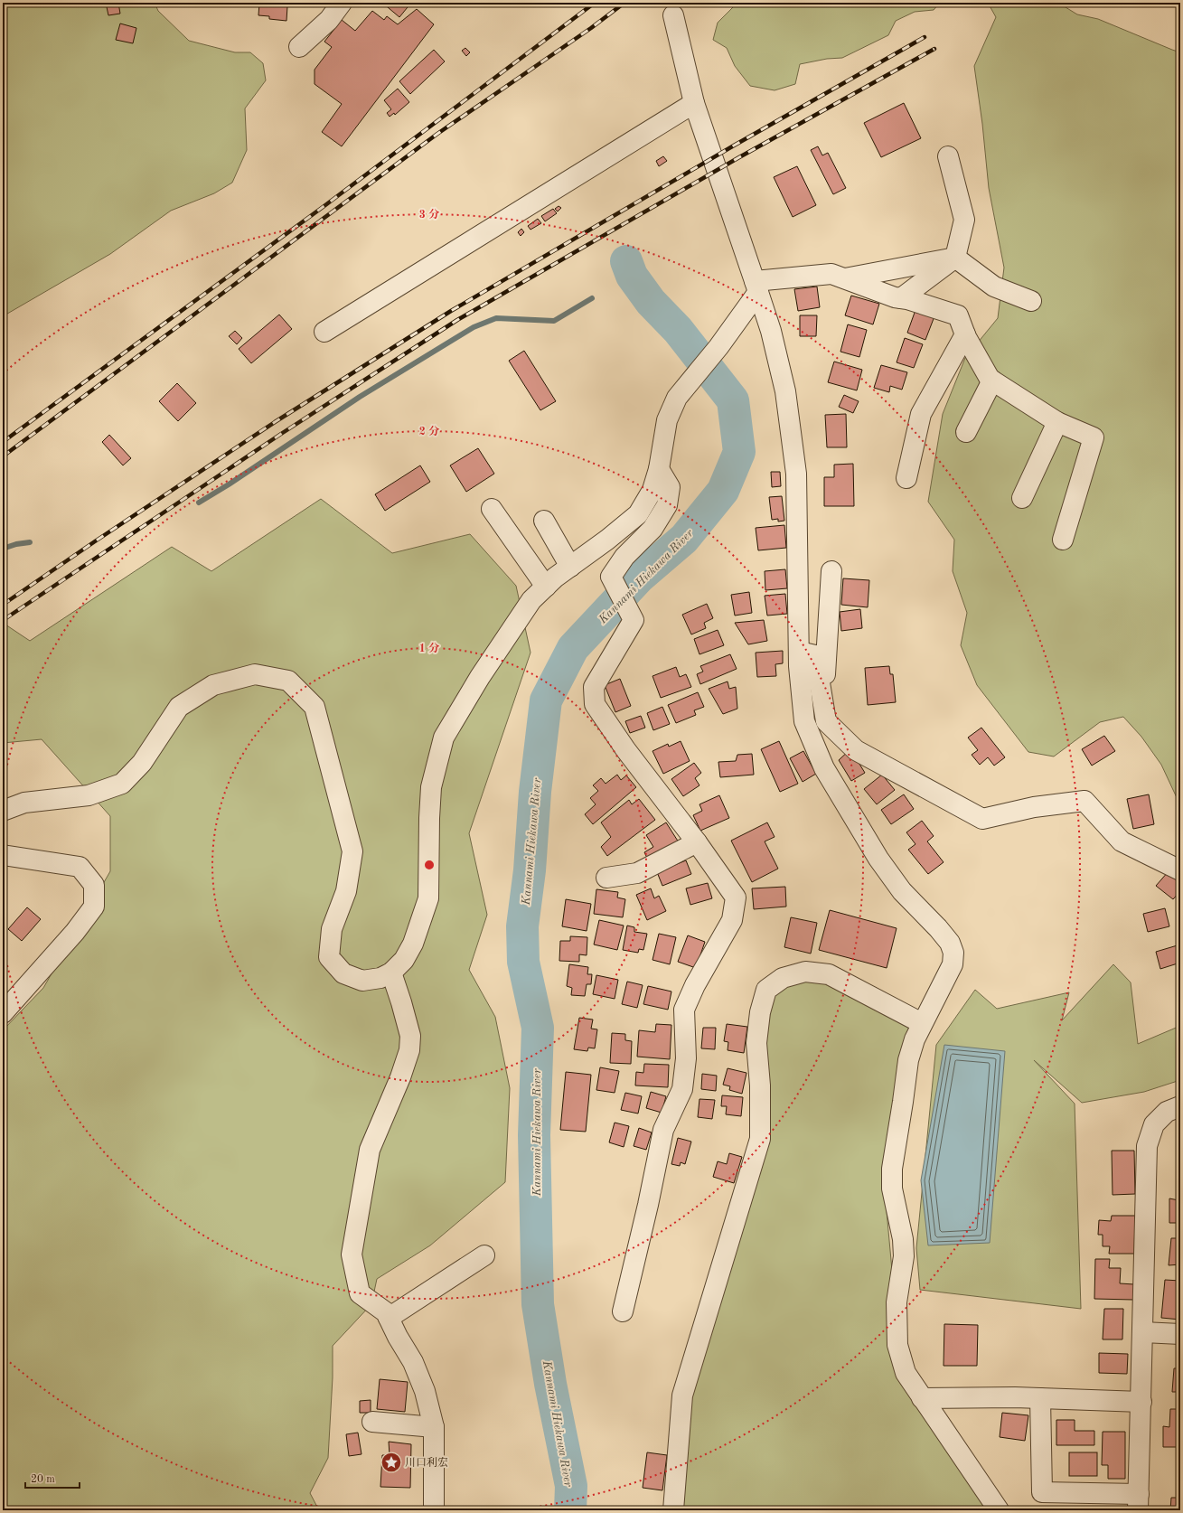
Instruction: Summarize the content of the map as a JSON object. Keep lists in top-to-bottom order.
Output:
{
  "water": ["Kannami Hiekawa River"],
  "places": {
    "place": ["川口利宏"]
  },
  "scale_bar": "20 m",
  "rings": ["3 分", "2 分", "1 分"]
}
